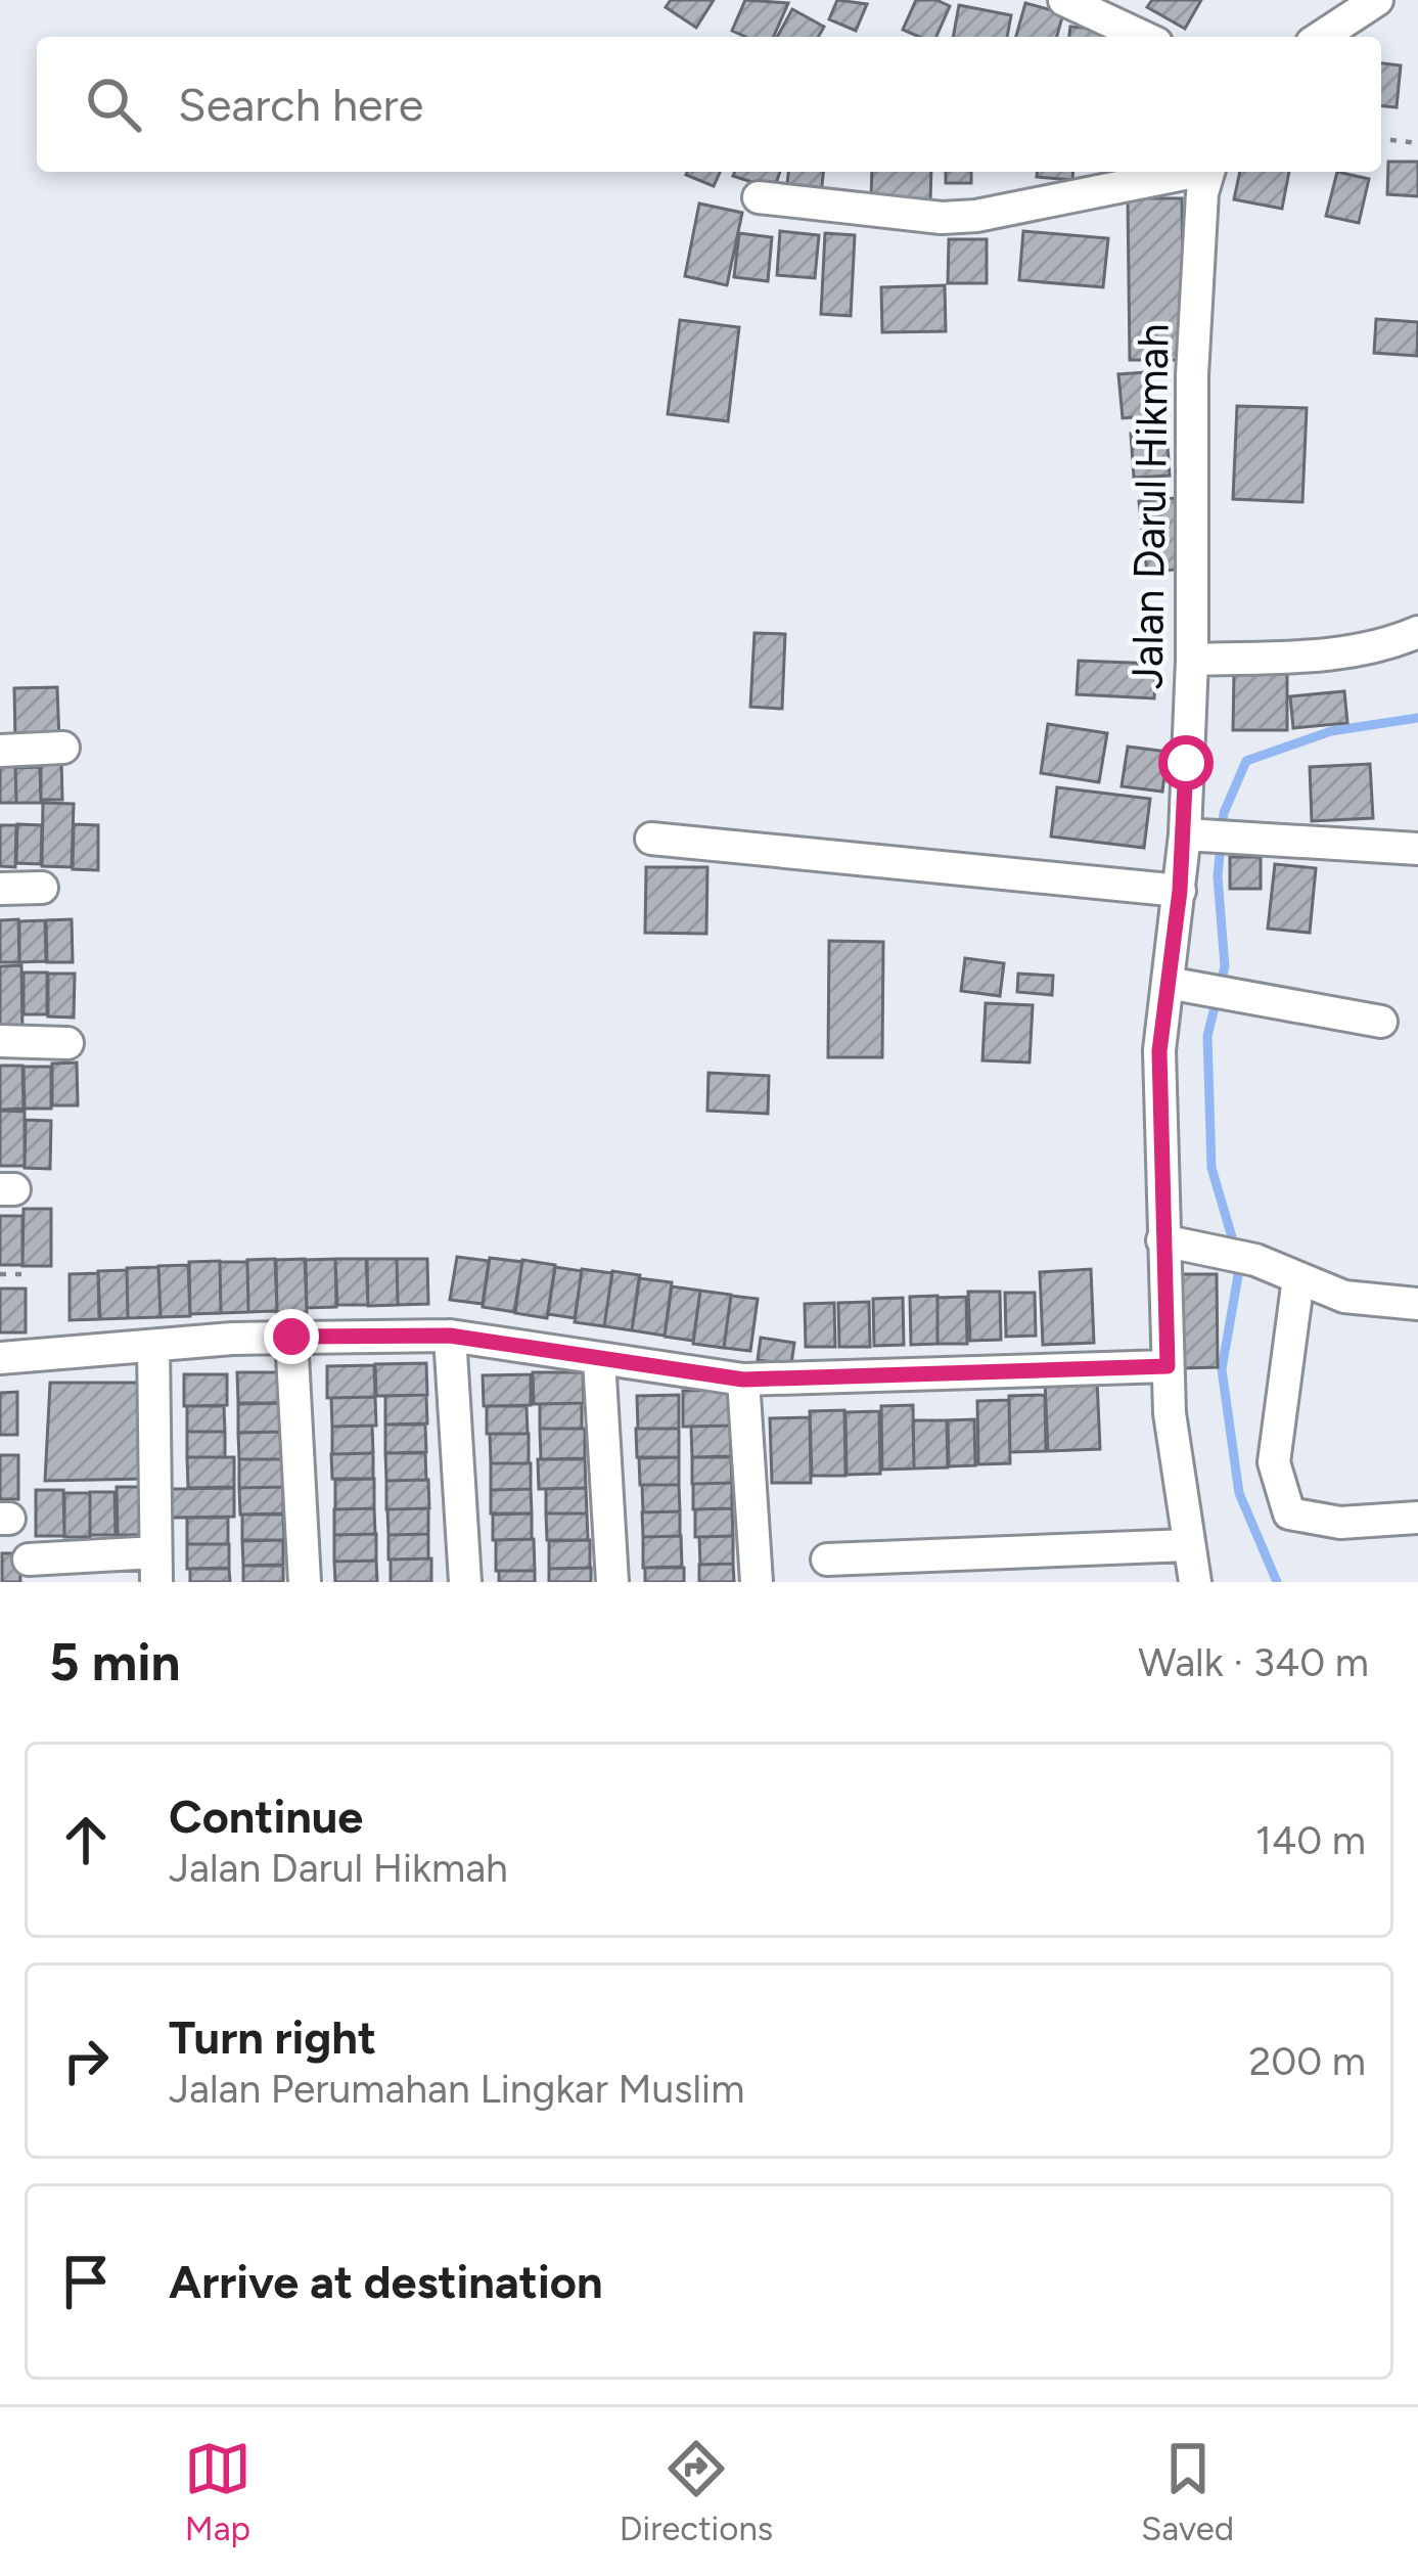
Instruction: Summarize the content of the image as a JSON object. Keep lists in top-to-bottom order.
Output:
{
  "streets": {
    "street": ["Jalan Darul Hikmah"]
  },
  "page": {
    "search": "Search here",
    "heading": ["5 min", "Walk · 340 m"],
    "list": [
      ["Continue", "Jalan Darul Hikmah", "140 m"],
      ["Turn right", "Jalan Perumahan Lingkar Muslim", "200 m"],
      "Arrive at destination"
    ],
    "nav": ["Map", "Directions", "Saved"]
  }
}
